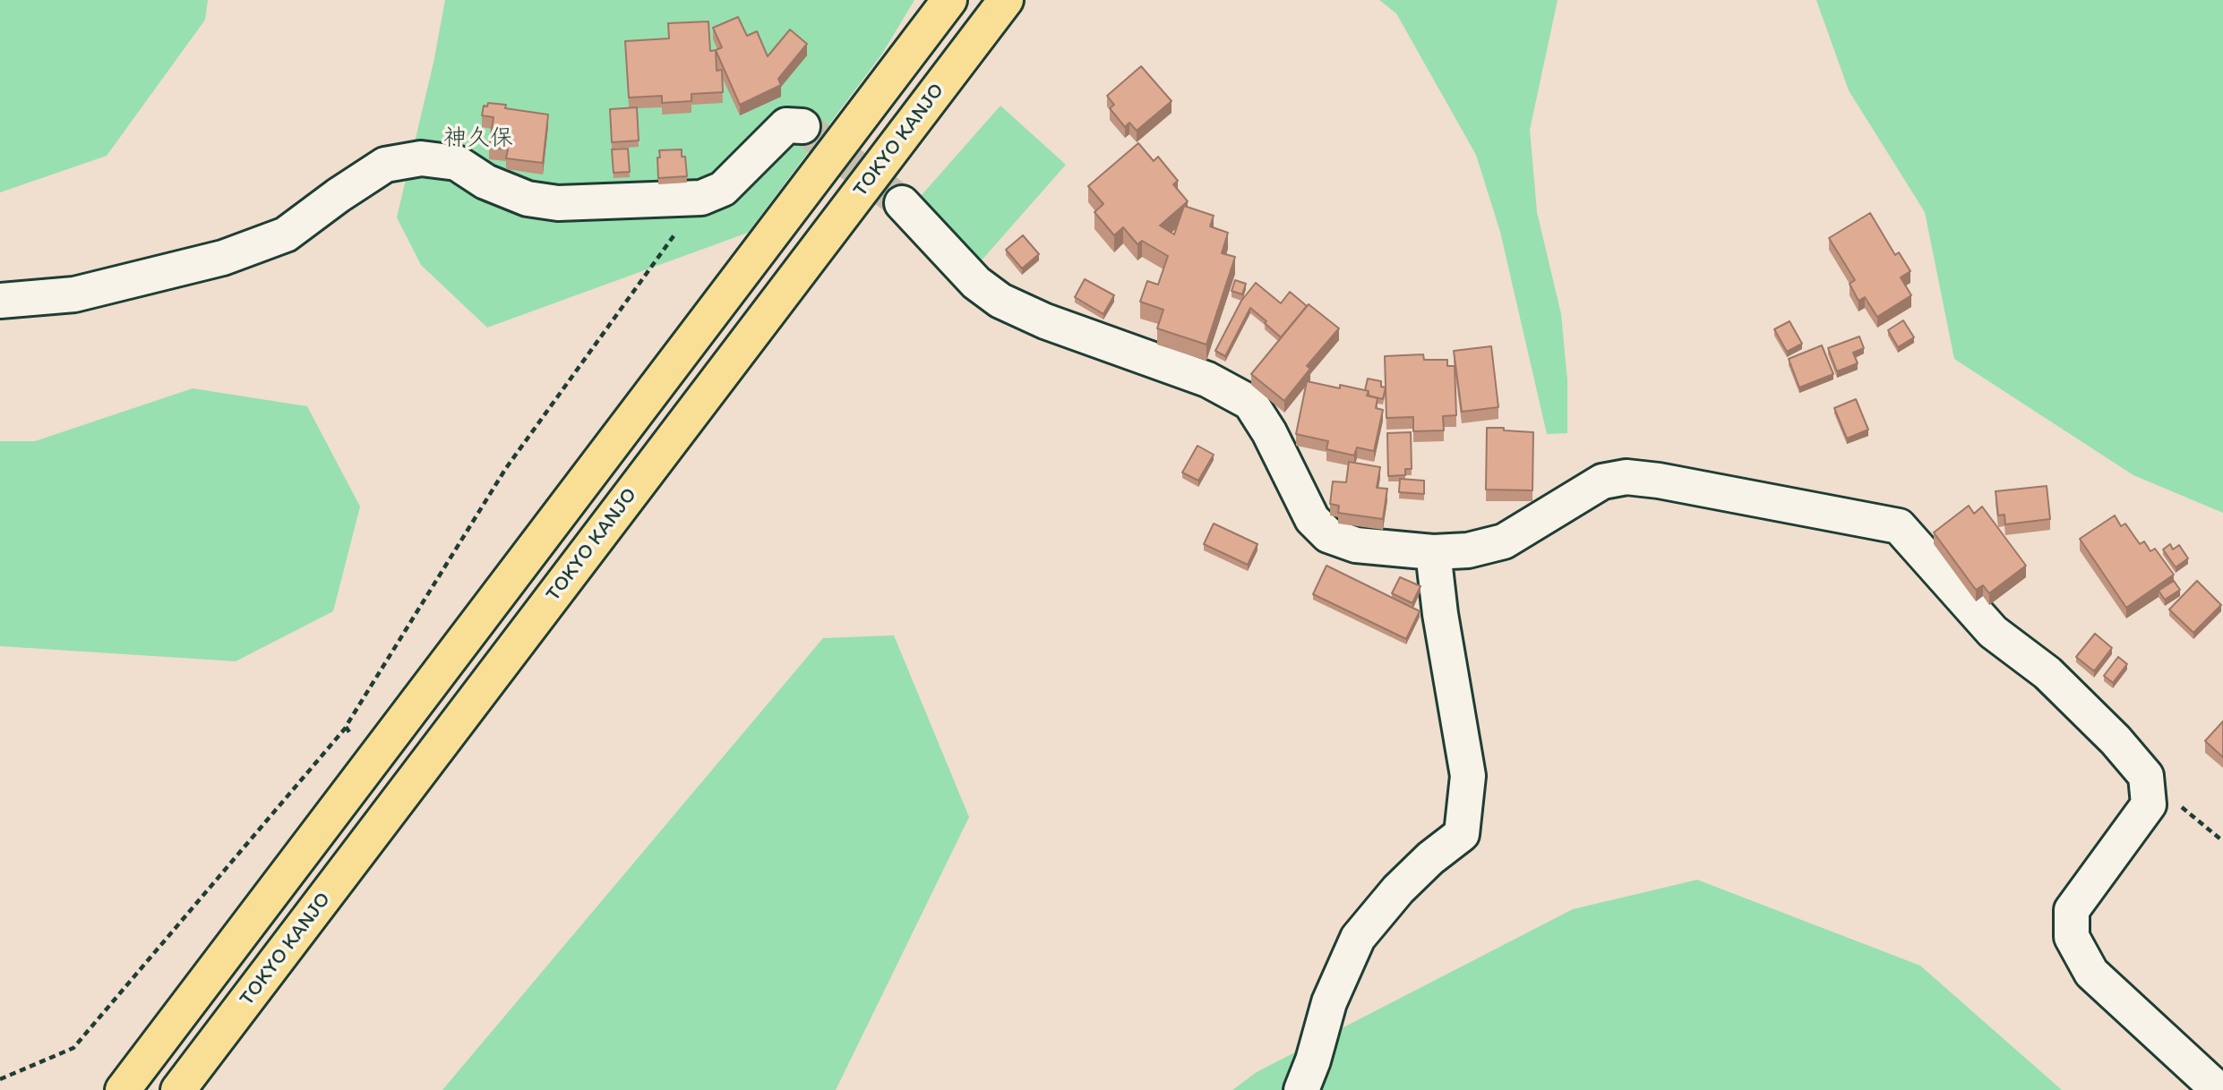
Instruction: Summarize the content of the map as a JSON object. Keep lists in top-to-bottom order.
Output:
{
  "streets": {
    "highway": ["TOKYO KANJO"]
  },
  "districts": ["神久保"]
}
